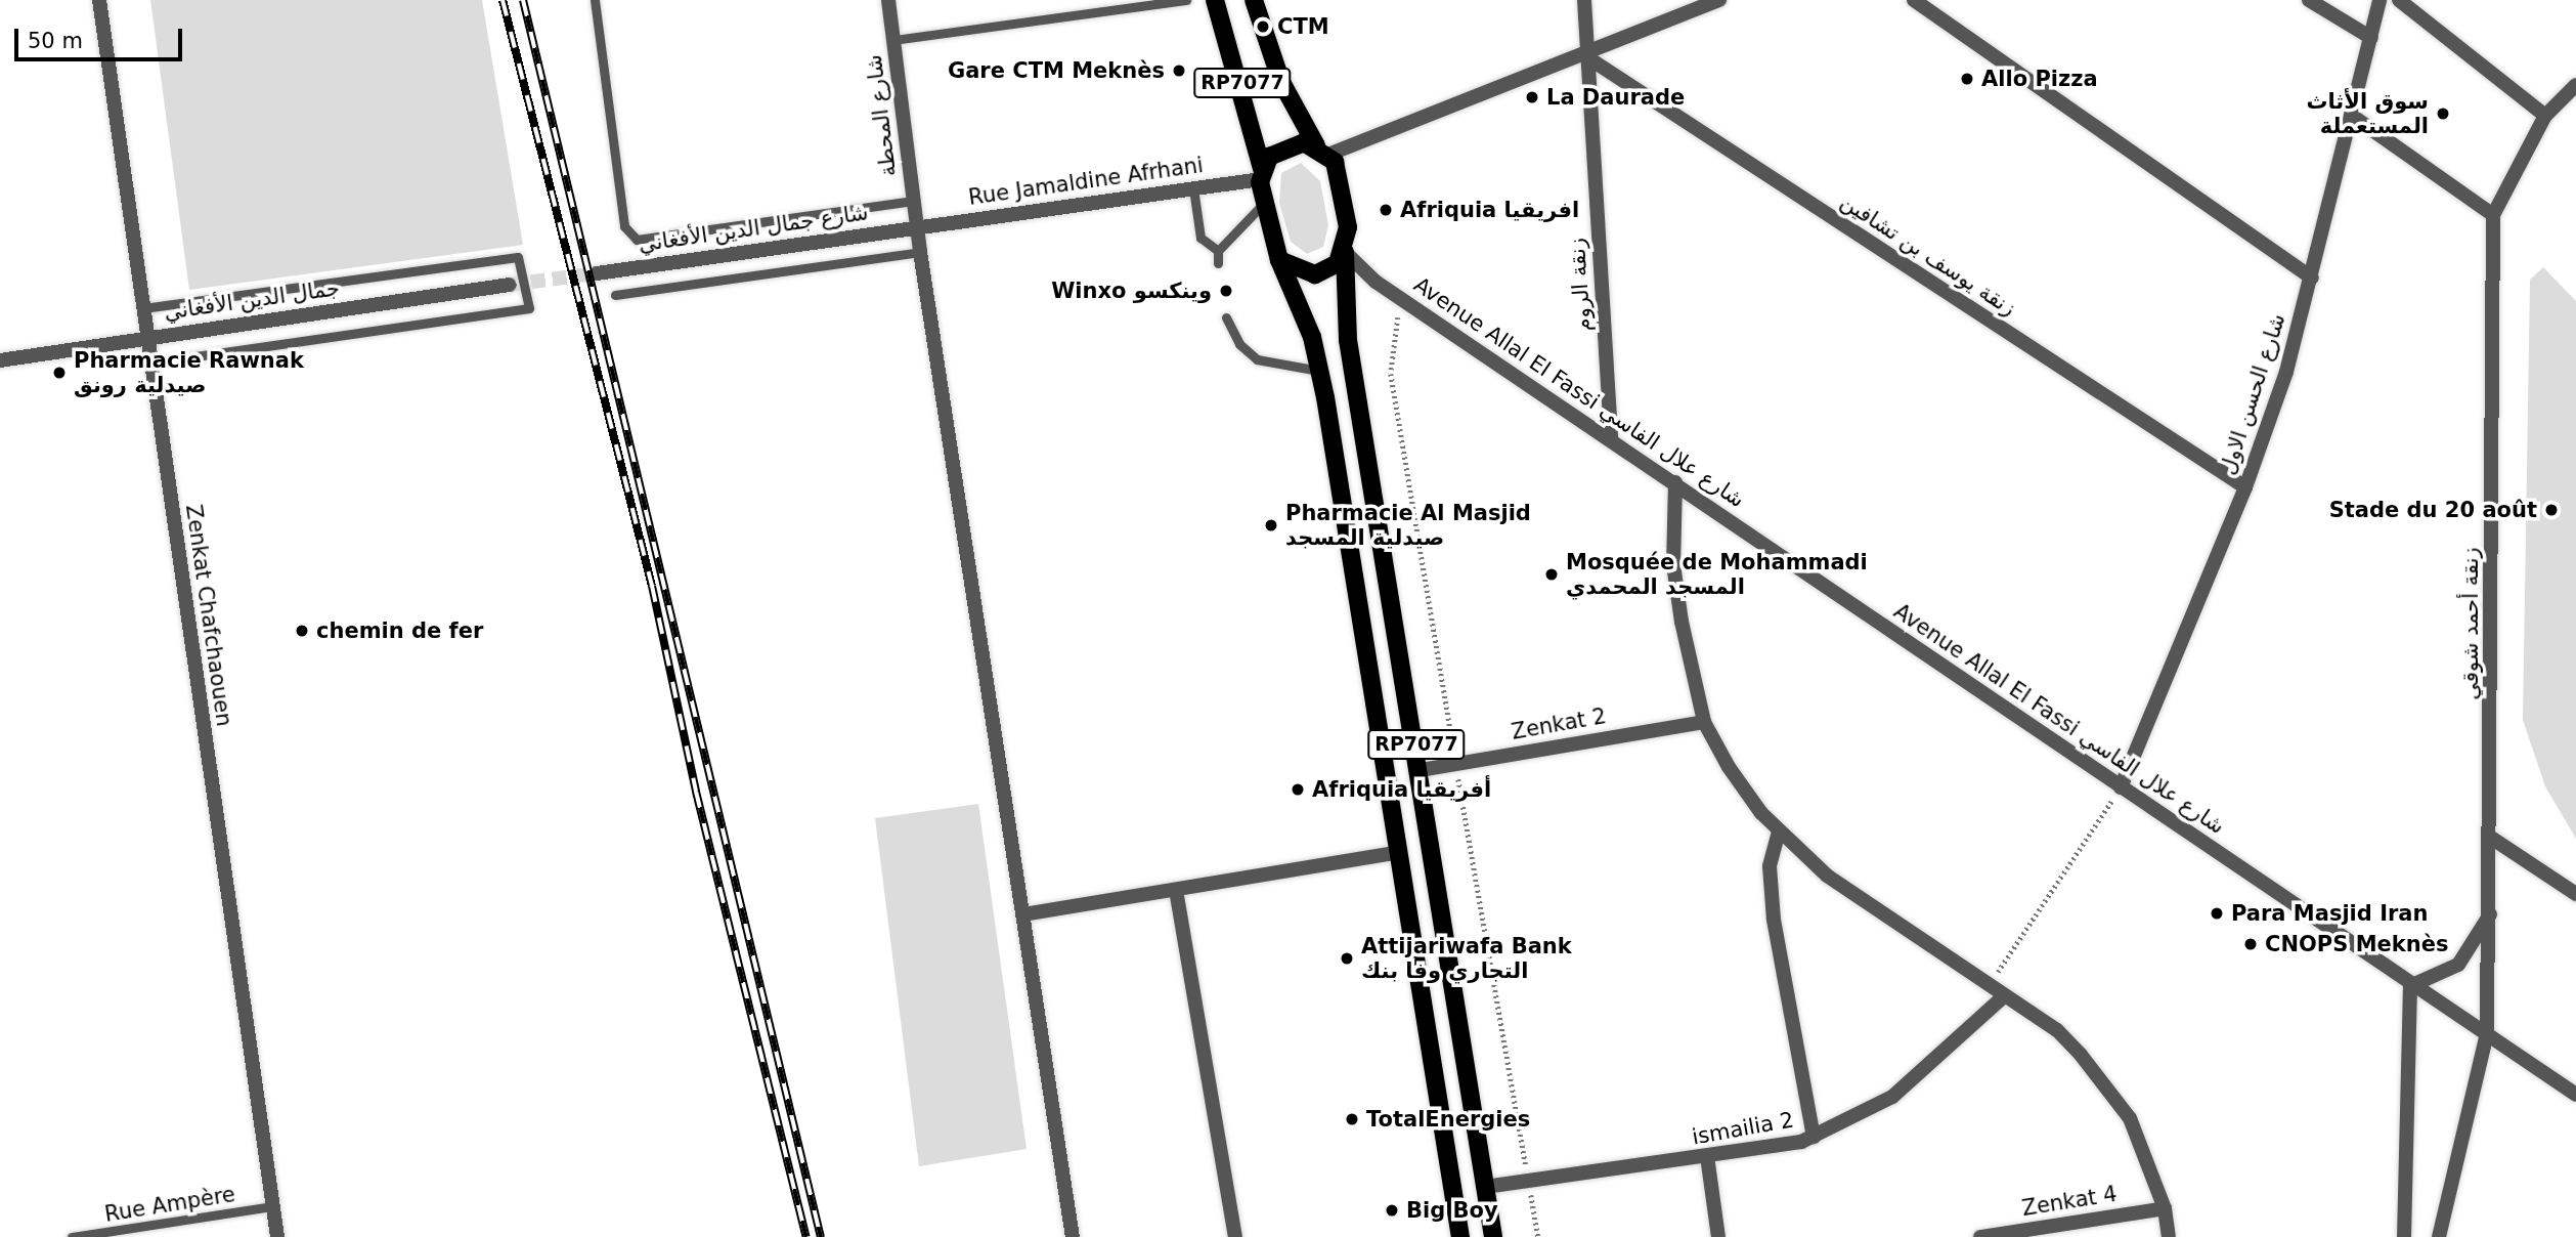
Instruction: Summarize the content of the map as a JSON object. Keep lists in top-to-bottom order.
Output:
{
  "streets": {
    "main road": ["RP7077"],
    "street": [
      "شارع المحطة",
      "Rue Jamaldine Afrhani",
      "شارع جمال الدين الأفغاني",
      "زنقة يوسف بن تشافين",
      "زنقة الروم",
      "جمال الدين الأفغاني",
      "Avenue Allal El Fassi شارع علال الفاسي",
      "شارع الحسن الاول",
      "Zenkat Chafchaouen",
      "زنقة أحمد شوقي",
      "Zenkat 2",
      "ismailia 2",
      "Zenkat 4"
    ],
    "lane": ["Rue Ampère"]
  },
  "crossings": [
    ["RP7077", "Rue Jamaldine Afrhani"],
    ["RP7077", "Avenue Allal El Fassi شارع علال الفاسي"],
    ["RP7077", "Zenkat 2"],
    ["RP7077", "ismailia 2"],
    ["شارع المحطة", "Rue Jamaldine Afrhani"],
    ["شارع المحطة", "شارع جمال الدين الأفغاني"],
    ["Rue Jamaldine Afrhani", "شارع جمال الدين الأفغاني"],
    ["زنقة يوسف بن تشافين", "زنقة الروم"],
    ["زنقة يوسف بن تشافين", "شارع الحسن الاول"],
    ["زنقة الروم", "Avenue Allal El Fassi شارع علال الفاسي"],
    ["جمال الدين الأفغاني", "Zenkat Chafchaouen"],
    ["Avenue Allal El Fassi شارع علال الفاسي", "شارع الحسن الاول"],
    ["Avenue Allal El Fassi شارع علال الفاسي", "زنقة أحمد شوقي"],
    ["Zenkat Chafchaouen", "Rue Ampère"]
  ],
  "places": [
    "CTM",
    "Gare CTM Meknès",
    "Allo Pizza",
    "La Daurade",
    "سوق الأثاث المستعملة",
    "Afriquia افريقيا",
    "Winxo وينكسو",
    "Pharmacie Rawnak صيدلية رونق",
    "Stade du 20 août",
    "Pharmacie Al Masjid صيدلية المسجد",
    "Mosquée de Mohammadi المسجد المحمدي",
    "chemin de fer",
    "Afriquia أفريقيا",
    "Para Masjid Iran",
    "CNOPS Meknès",
    "Attijariwafa Bank التجاري وفا بنك",
    "TotalEnergies",
    "Big Boy"
  ],
  "scale_bar": "50 m"
}
